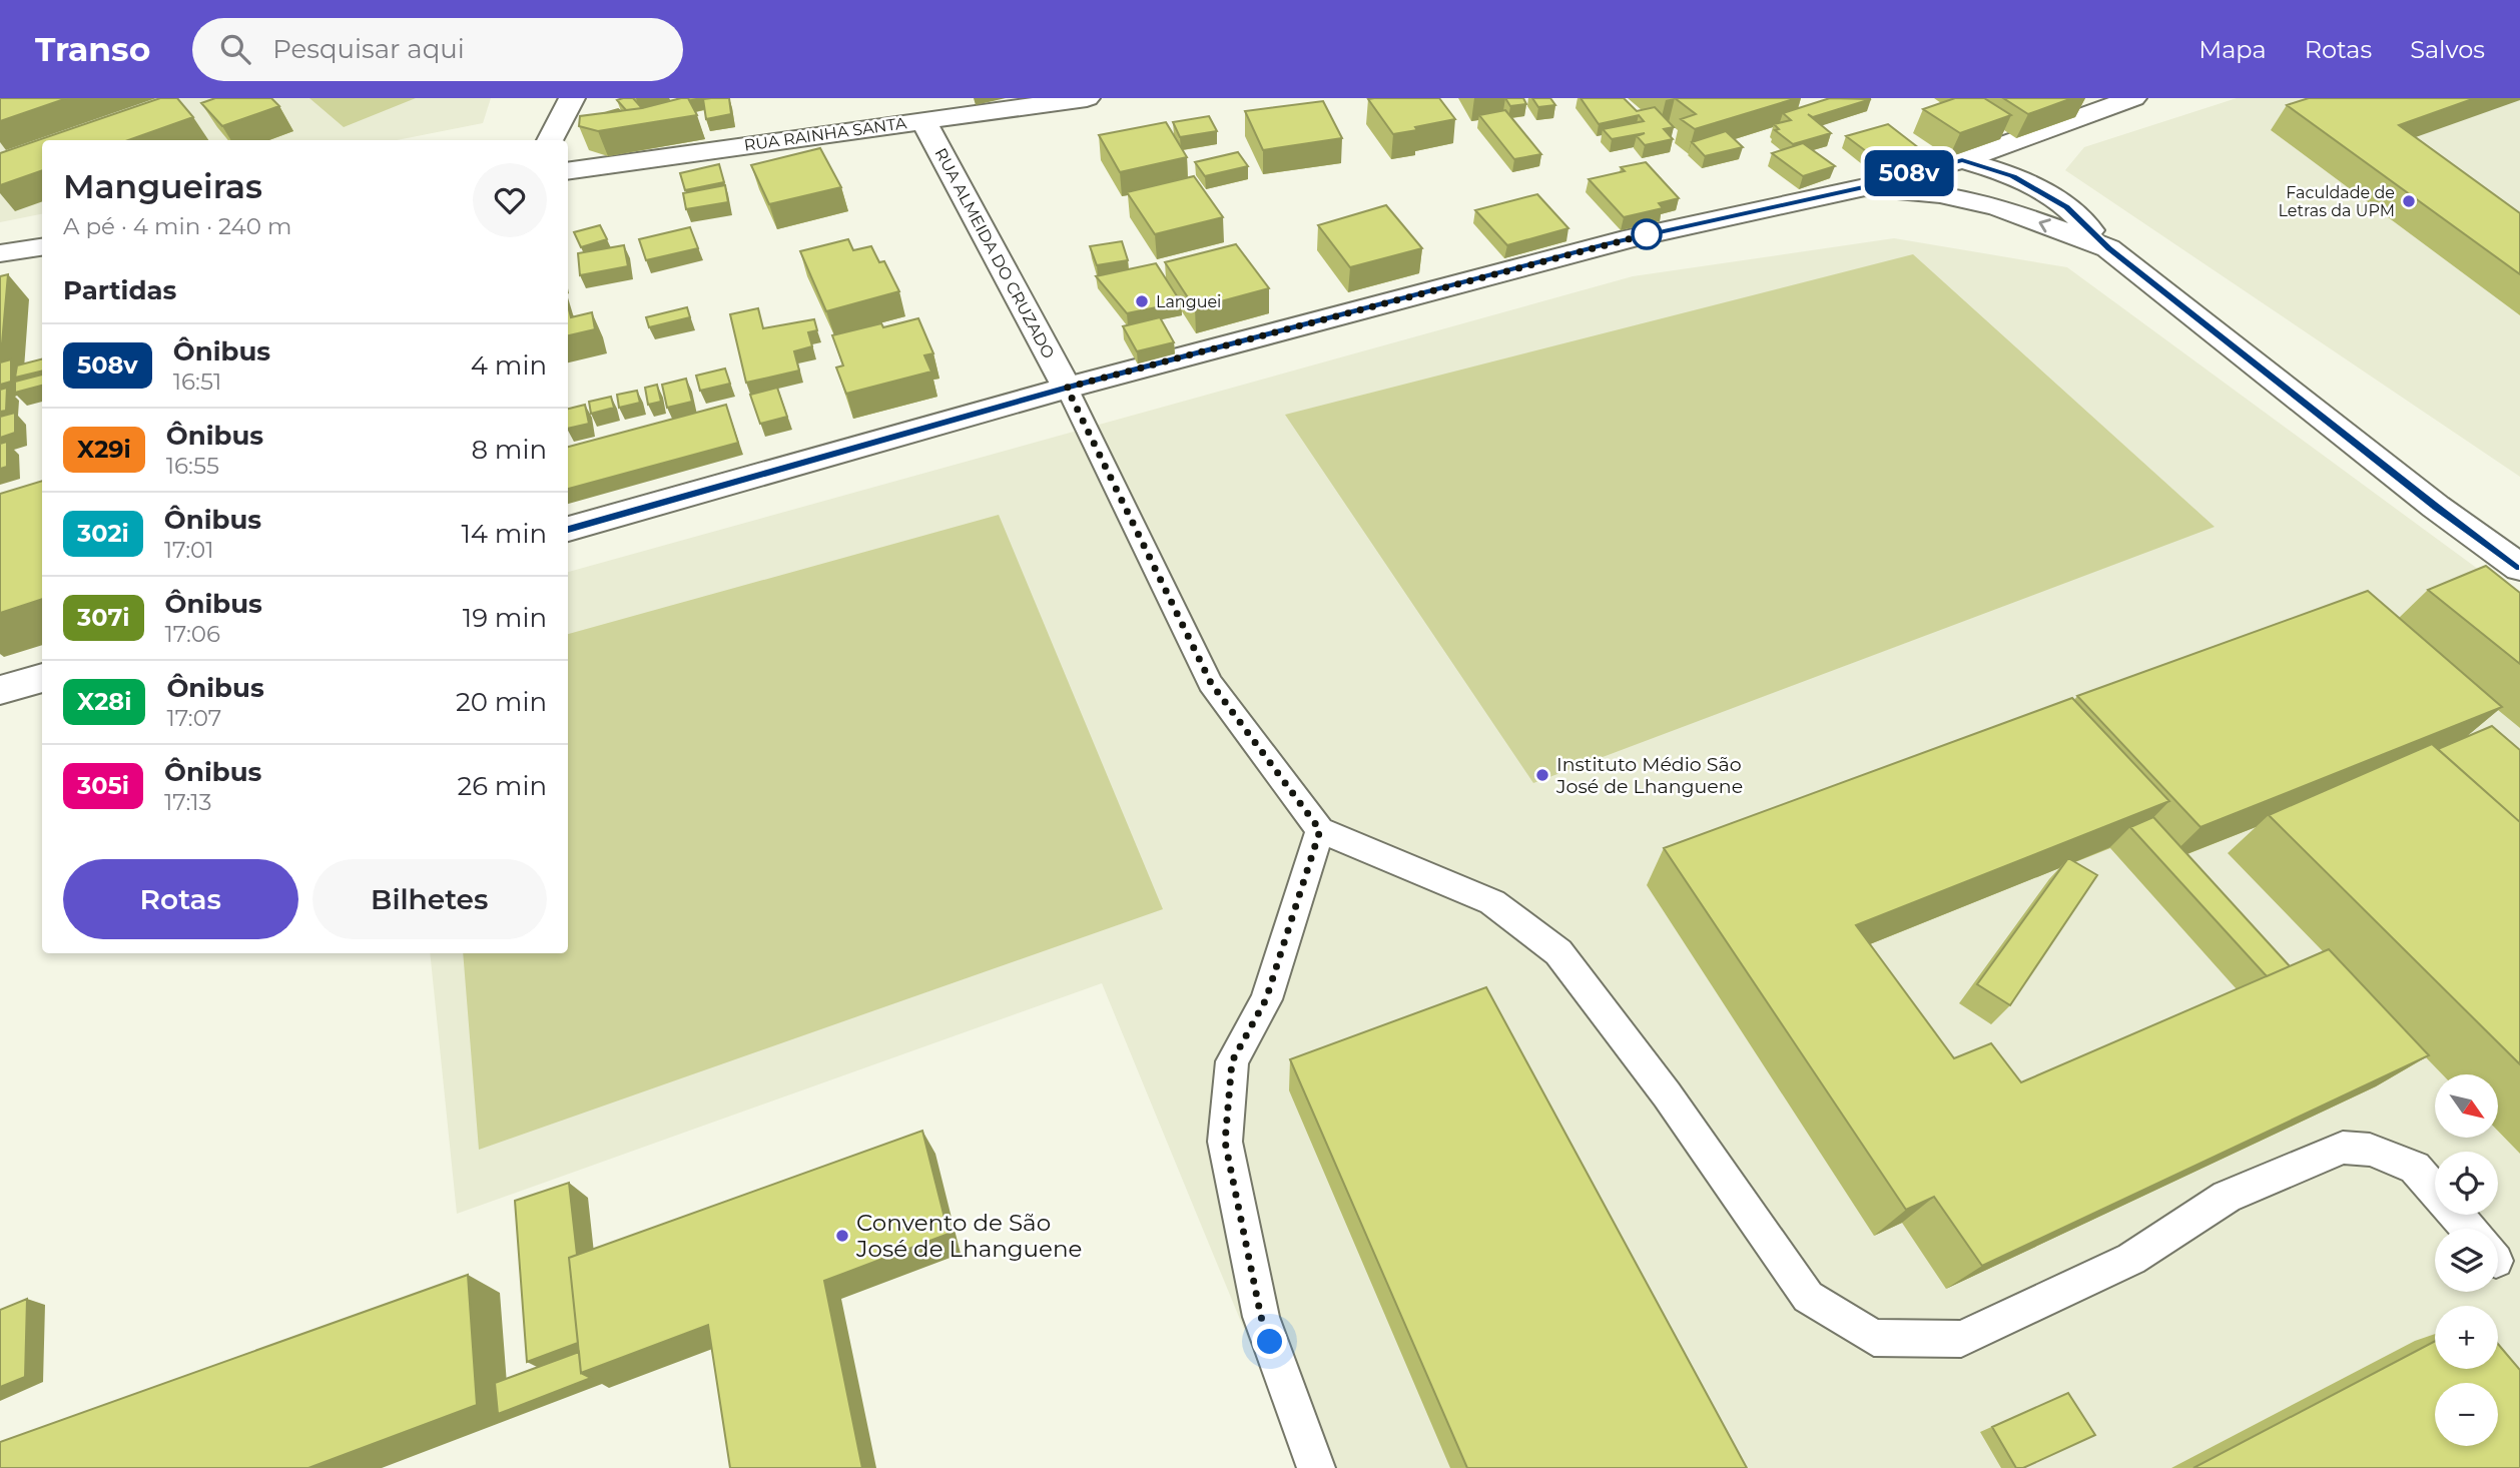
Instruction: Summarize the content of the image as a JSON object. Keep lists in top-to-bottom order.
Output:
{
  "streets": {
    "main road": ["RUA RAINHA SANTA", "RUA ALMEIDA DO CRUZADO"]
  },
  "crossings": [
    ["RUA RAINHA SANTA", "RUA ALMEIDA DO CRUZADO"]
  ],
  "places": [
    "Faculdade de Letras da UPM",
    "Languei",
    "Instituto Médio São José de Lhanguene",
    "Convento de São José de Lhanguene"
  ],
  "lines": ["bus line 508v"],
  "north": "bottom right",
  "page": {
    "header": "Transo",
    "search": "Pesquisar aqui",
    "nav": ["Mapa", "Rotas", "Salvos"],
    "on_map": "508v",
    "heading": [
      ["Mangueiras", "A pé · 4 min · 240 m"],
      "Partidas"
    ],
    "list": [
      {
        "mark": "508v",
        "name": "Ônibus",
        "note": "16:51",
        "value": "4 min"
      },
      {
        "mark": "X29i",
        "name": "Ônibus",
        "note": "16:55",
        "value": "8 min"
      },
      {
        "mark": "302i",
        "name": "Ônibus",
        "note": "17:01",
        "value": "14 min"
      },
      {
        "mark": "307i",
        "name": "Ônibus",
        "note": "17:06",
        "value": "19 min"
      },
      {
        "mark": "X28i",
        "name": "Ônibus",
        "note": "17:07",
        "value": "20 min"
      },
      {
        "mark": "305i",
        "name": "Ônibus",
        "note": "17:13",
        "value": "26 min"
      }
    ],
    "buttons": ["Rotas", "Bilhetes"],
    "map_buttons": ["+", "−"]
  }
}
